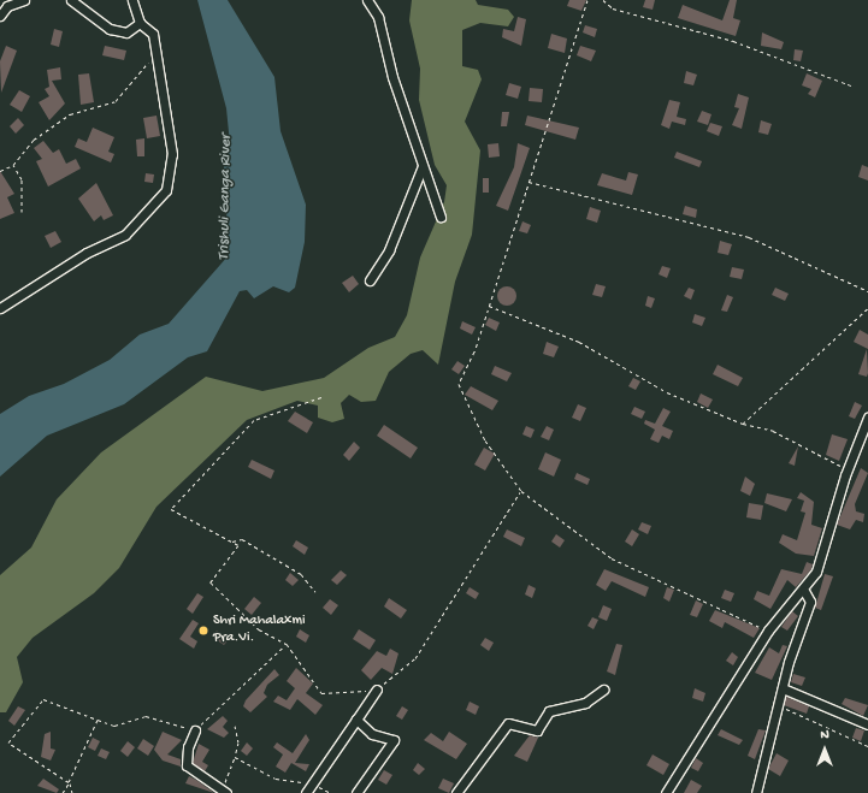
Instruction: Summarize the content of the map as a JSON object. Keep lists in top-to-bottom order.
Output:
{
  "water": ["Trishuli Ganga River"],
  "places": ["Shri Mahalaxmi Pra.Vi."],
  "north": "top"
}
